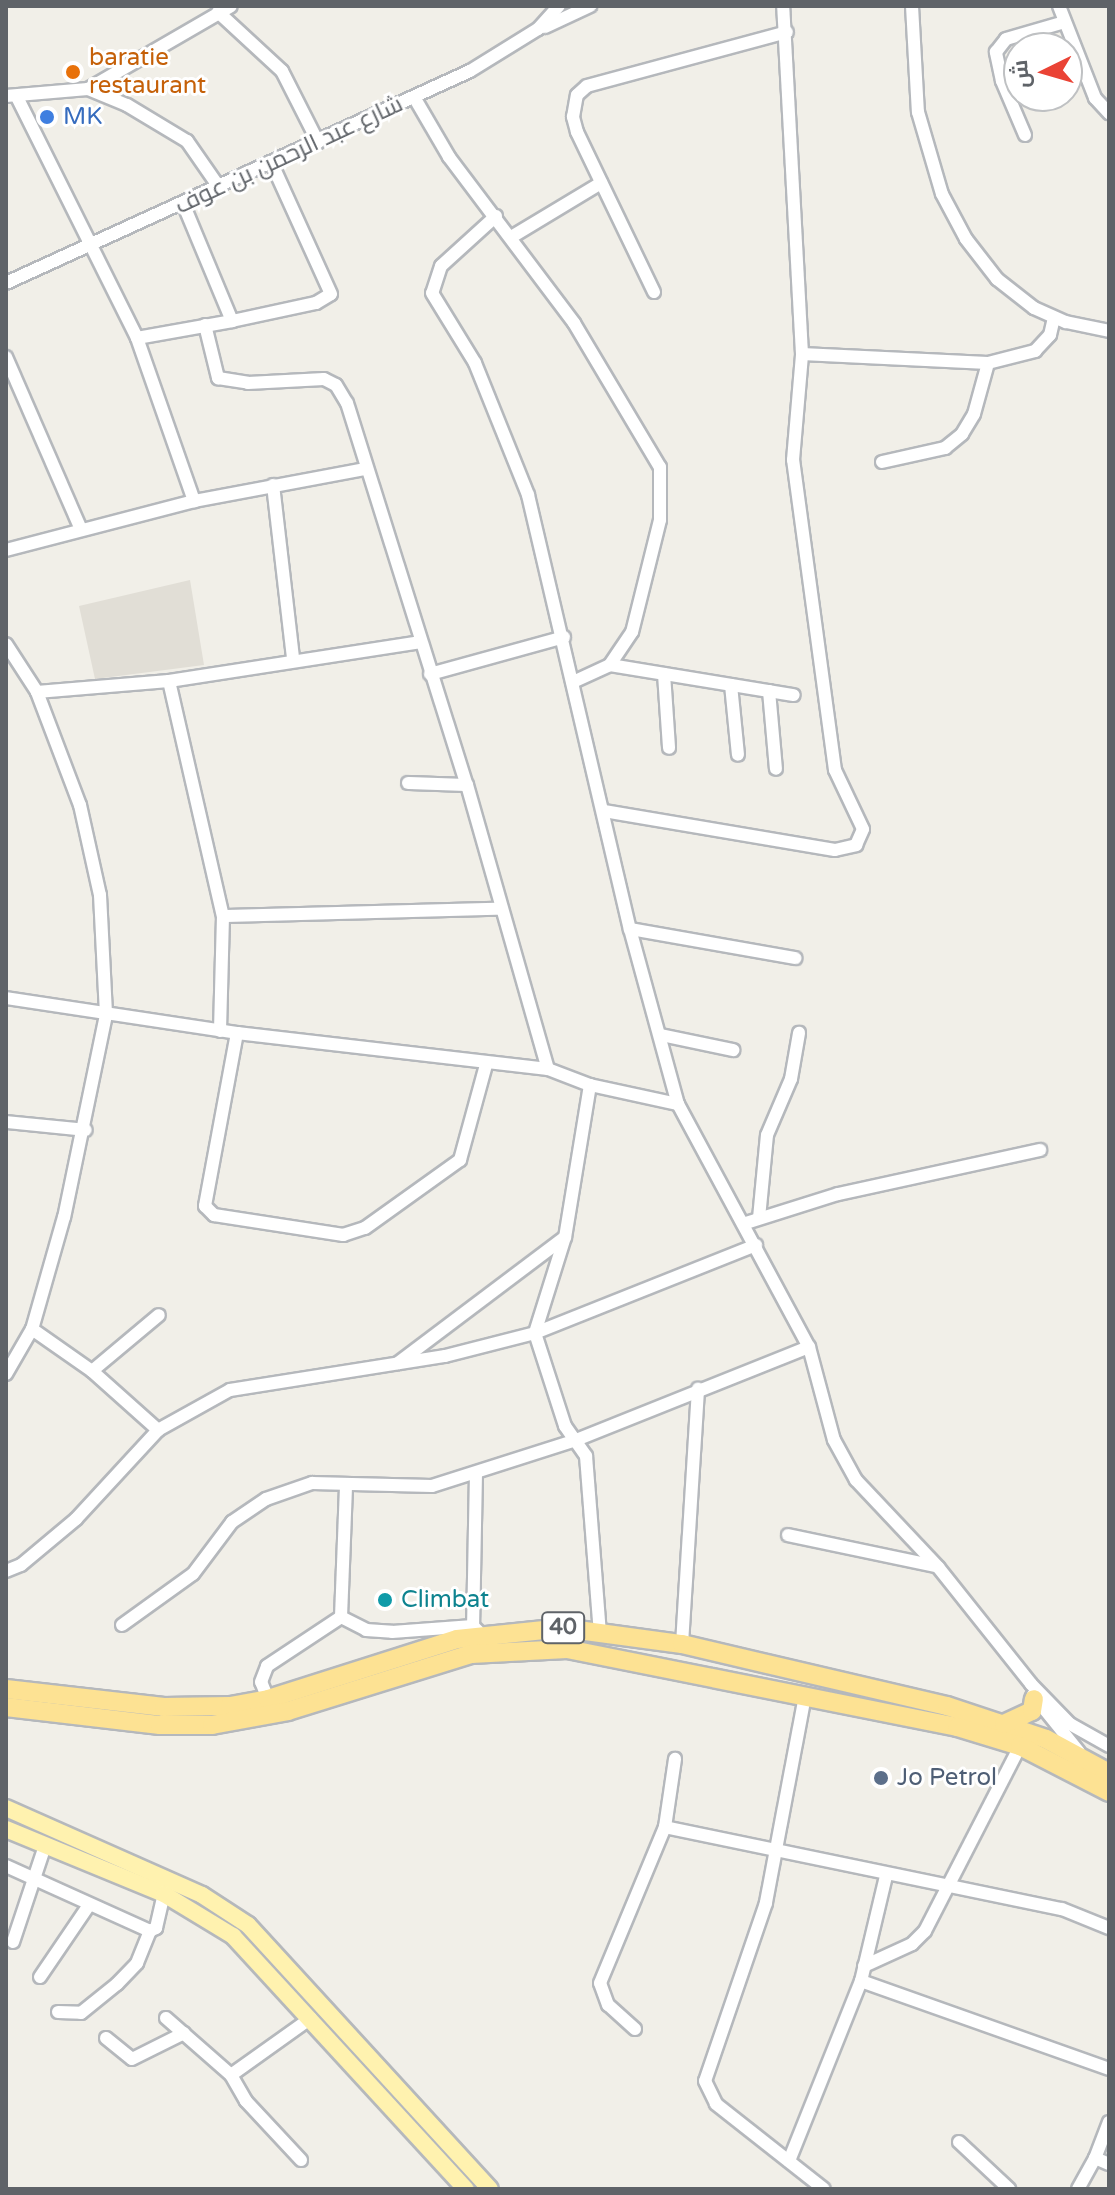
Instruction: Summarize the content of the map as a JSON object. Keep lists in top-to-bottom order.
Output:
{
  "streets": {
    "highway": ["40"],
    "street": ["شارع عبد الرحمن بن عوف"]
  },
  "places": [
    "baratie restaurant",
    "MK",
    "Climbat",
    "Jo Petrol"
  ],
  "north": "left"
}
